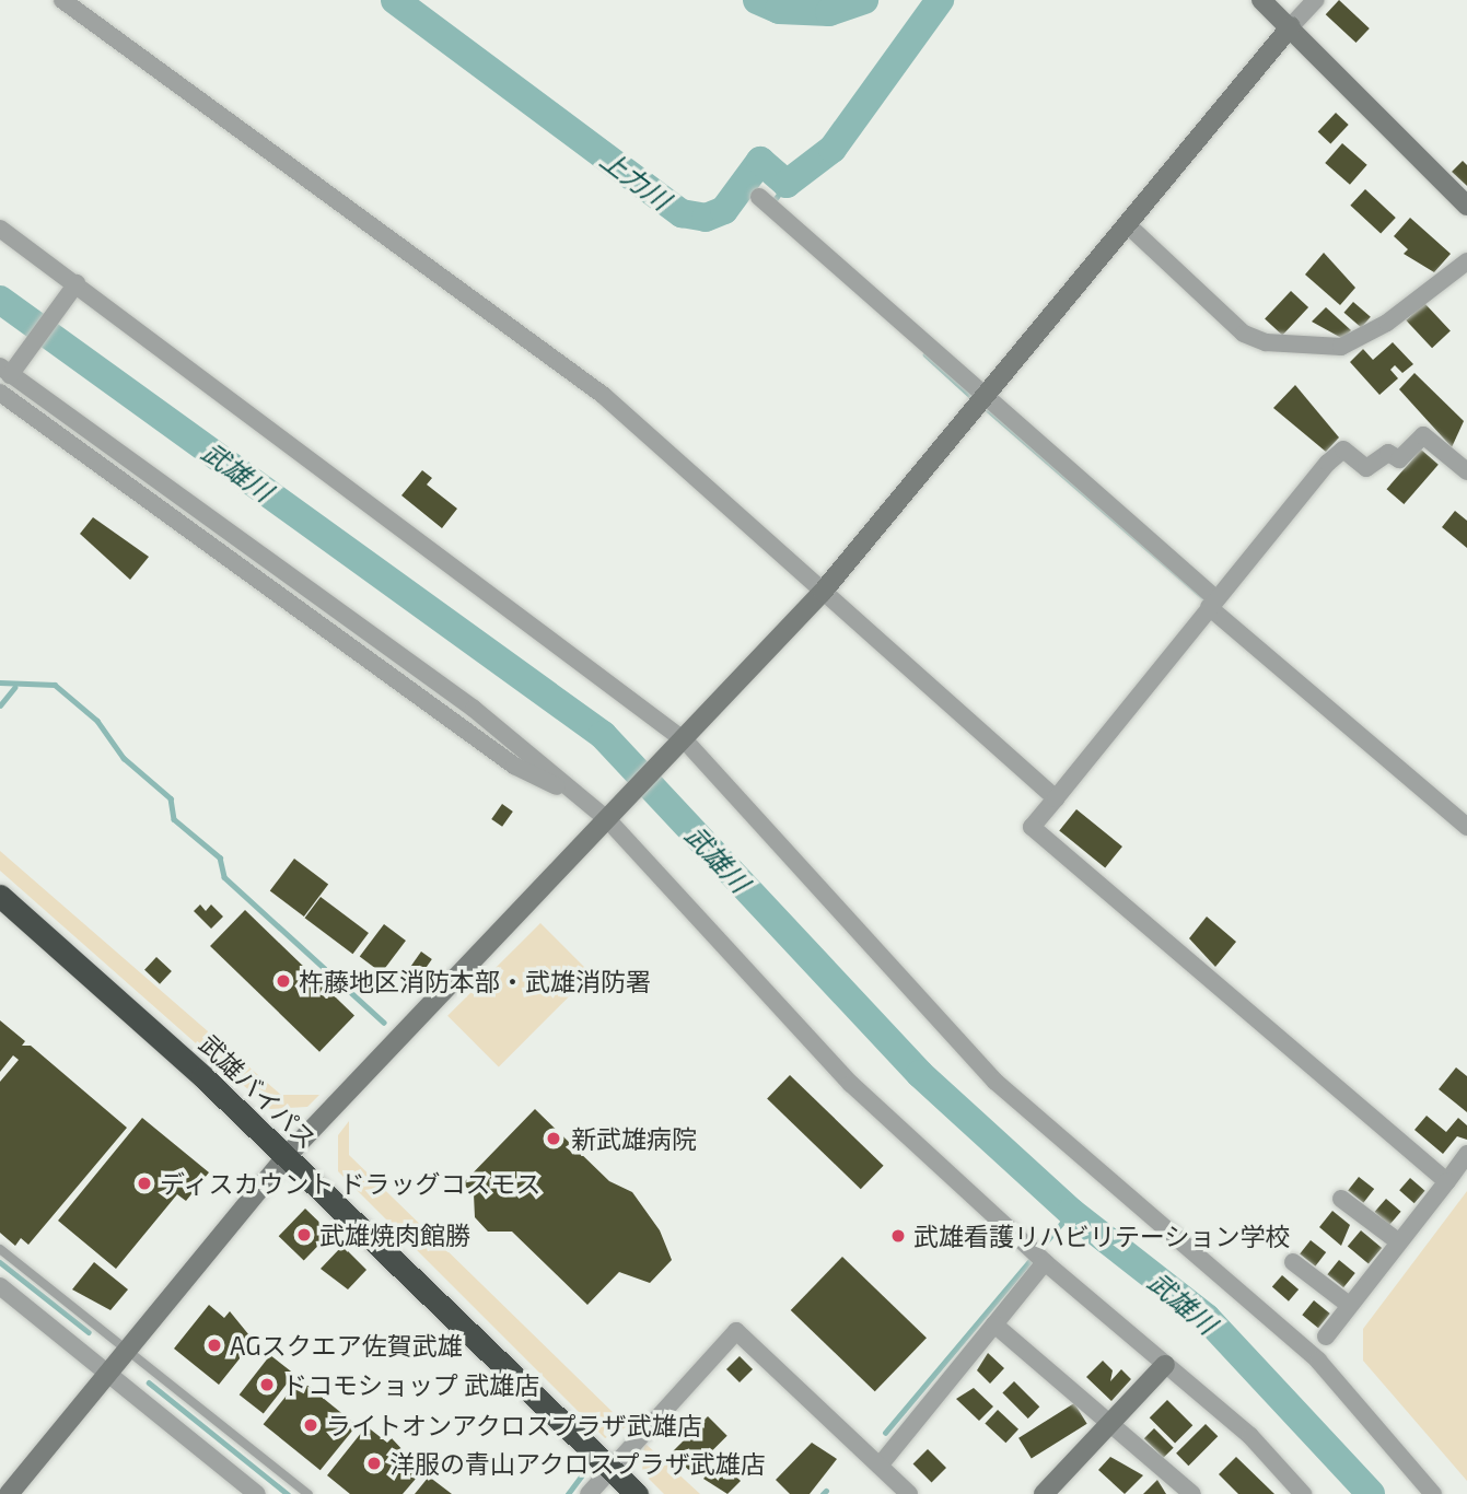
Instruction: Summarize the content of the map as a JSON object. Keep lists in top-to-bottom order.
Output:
{
  "streets": {
    "highway": ["武雄バイパス"]
  },
  "water": ["上力川", "武雄川"],
  "places": [
    "杵藤地区消防本部・武雄消防署",
    "新武雄病院",
    "ディスカウント ドラッグコスモス",
    "武雄焼肉館勝",
    "武雄看護リハビリテーション学校",
    "AGスクエア佐賀武雄",
    "ドコモショップ 武雄店",
    "ライトオンアクロスプラザ武雄店",
    "洋服の青山アクロスプラザ武雄店"
  ]
}
